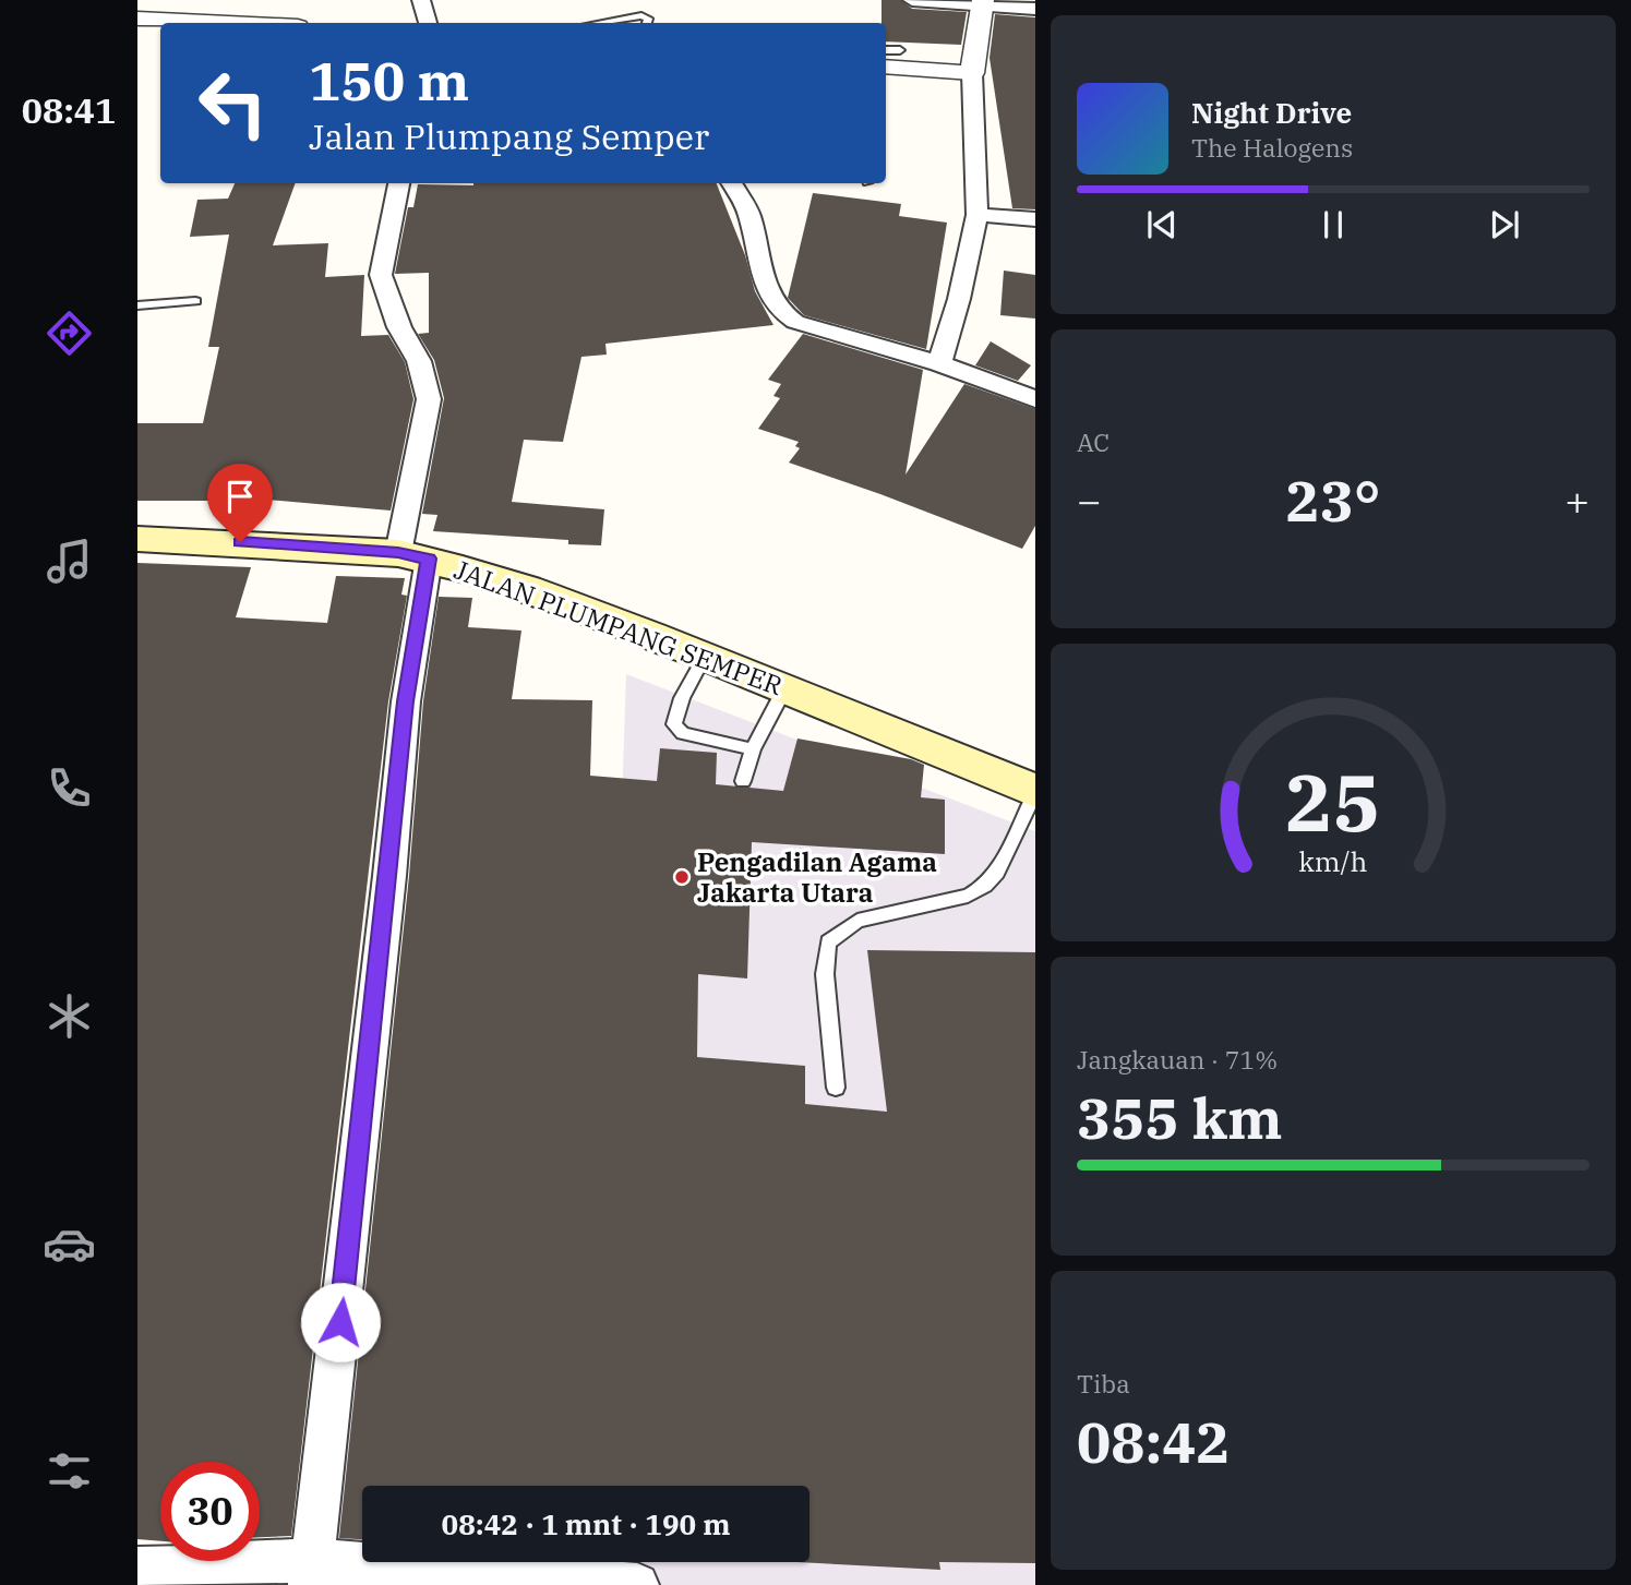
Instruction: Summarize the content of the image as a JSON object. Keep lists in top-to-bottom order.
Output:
{
  "streets": {
    "main road": ["JALAN PLUMPANG SEMPER"]
  },
  "places": ["Pengadilan Agama Jakarta Utara"],
  "page": {
    "tabs": "08:41",
    "turn": ["150 m", "Jalan Plumpang Semper"],
    "song": ["Night Drive", "The Halogens"],
    "tile": [
      "AC",
      ["Jangkauan · 71%", "355 km"],
      ["Tiba", "08:42"]
    ],
    "heat": ["−", "23°", "+"],
    "limit": "30",
    "trip": "08:42 · 1 mnt · 190 m",
    "gauge": ["25", "km/h"]
  }
}
